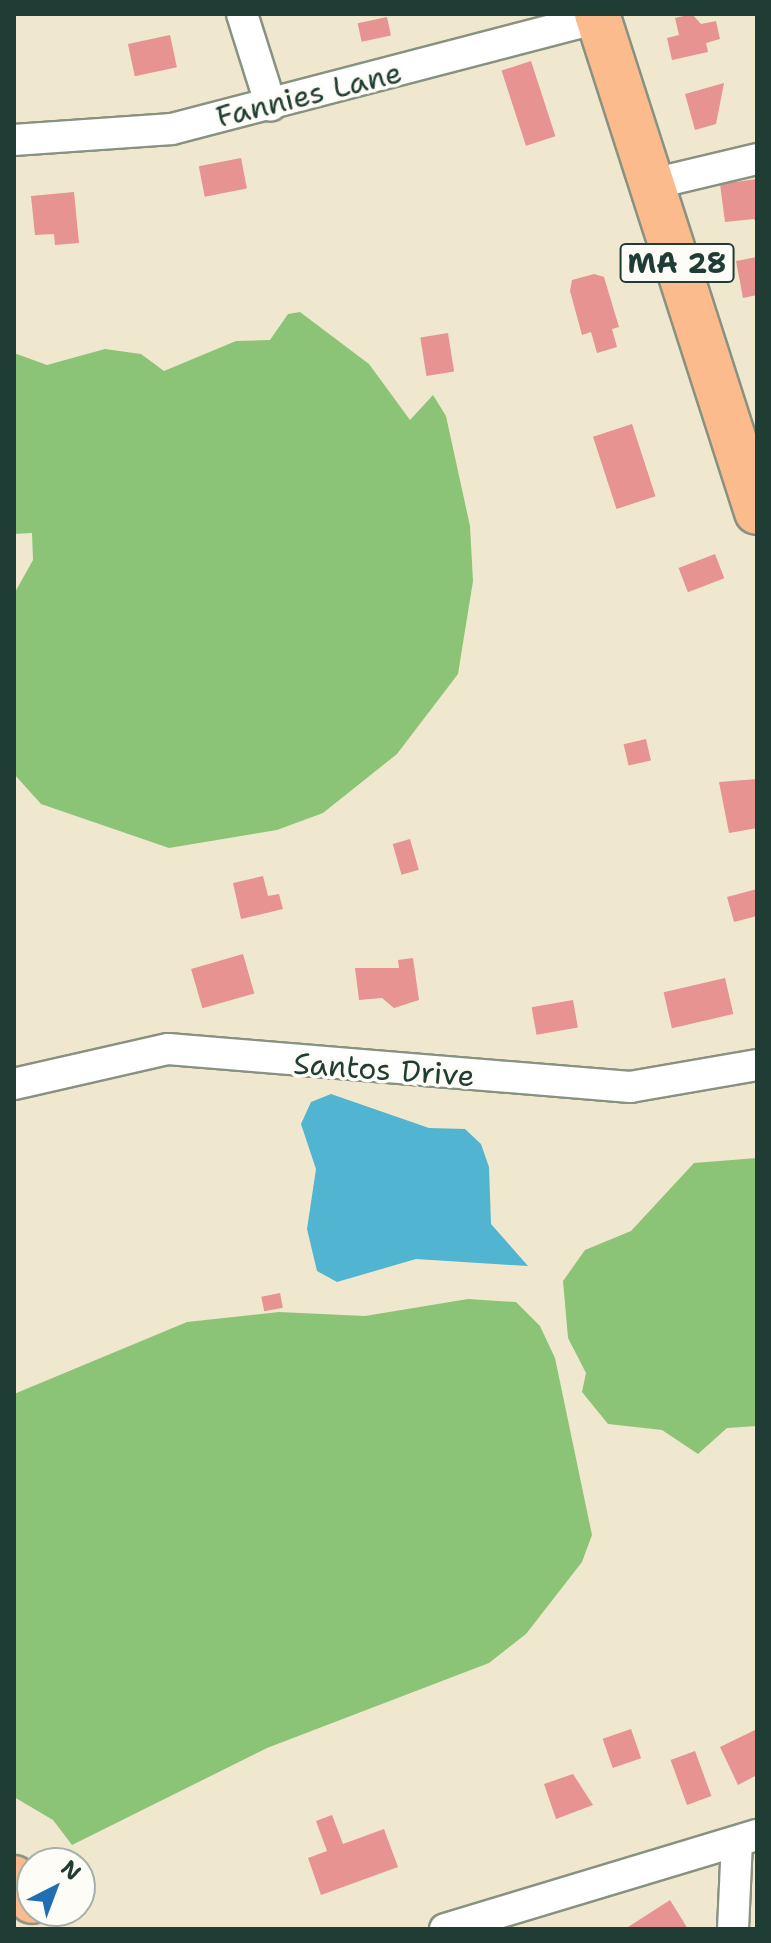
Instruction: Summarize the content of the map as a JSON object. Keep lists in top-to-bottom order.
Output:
{
  "streets": {
    "main road": ["MA 28"],
    "street": ["Fannies Lane", "Santos Drive"]
  },
  "crossings": [
    ["Fannies Lane", "MA 28"]
  ],
  "north": "top right"
}
